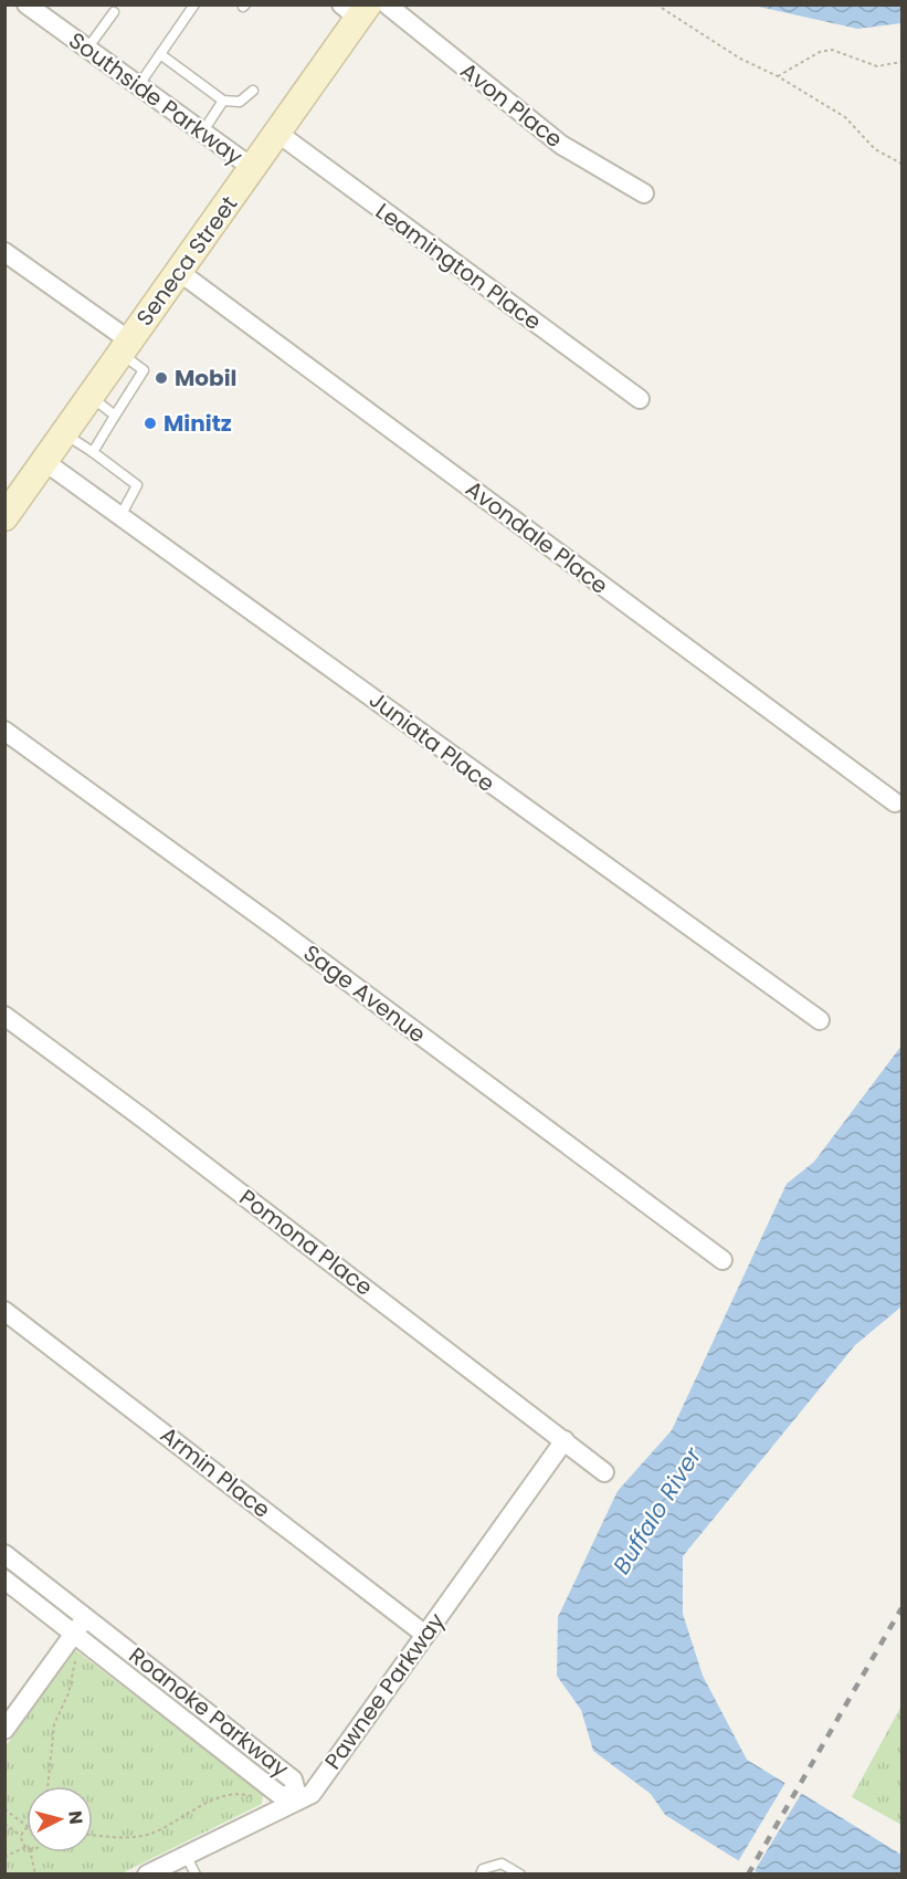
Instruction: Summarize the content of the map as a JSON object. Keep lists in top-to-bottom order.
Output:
{
  "streets": {
    "main road": ["Seneca Street"],
    "street": [
      "Southside Parkway",
      "Avon Place",
      "Leamington Place",
      "Avondale Place",
      "Juniata Place",
      "Sage Avenue",
      "Pomona Place",
      "Armin Place",
      "Pawnee Parkway",
      "Roanoke Parkway"
    ]
  },
  "crossings": [
    ["Southside Parkway", "Seneca Street"],
    ["Seneca Street", "Leamington Place"],
    ["Seneca Street", "Avondale Place"],
    ["Seneca Street", "Juniata Place"],
    ["Pomona Place", "Pawnee Parkway"],
    ["Armin Place", "Pawnee Parkway"],
    ["Pawnee Parkway", "Roanoke Parkway"]
  ],
  "water": ["Buffalo River"],
  "places": ["Mobil", "Minitz"],
  "north": "right"
}
